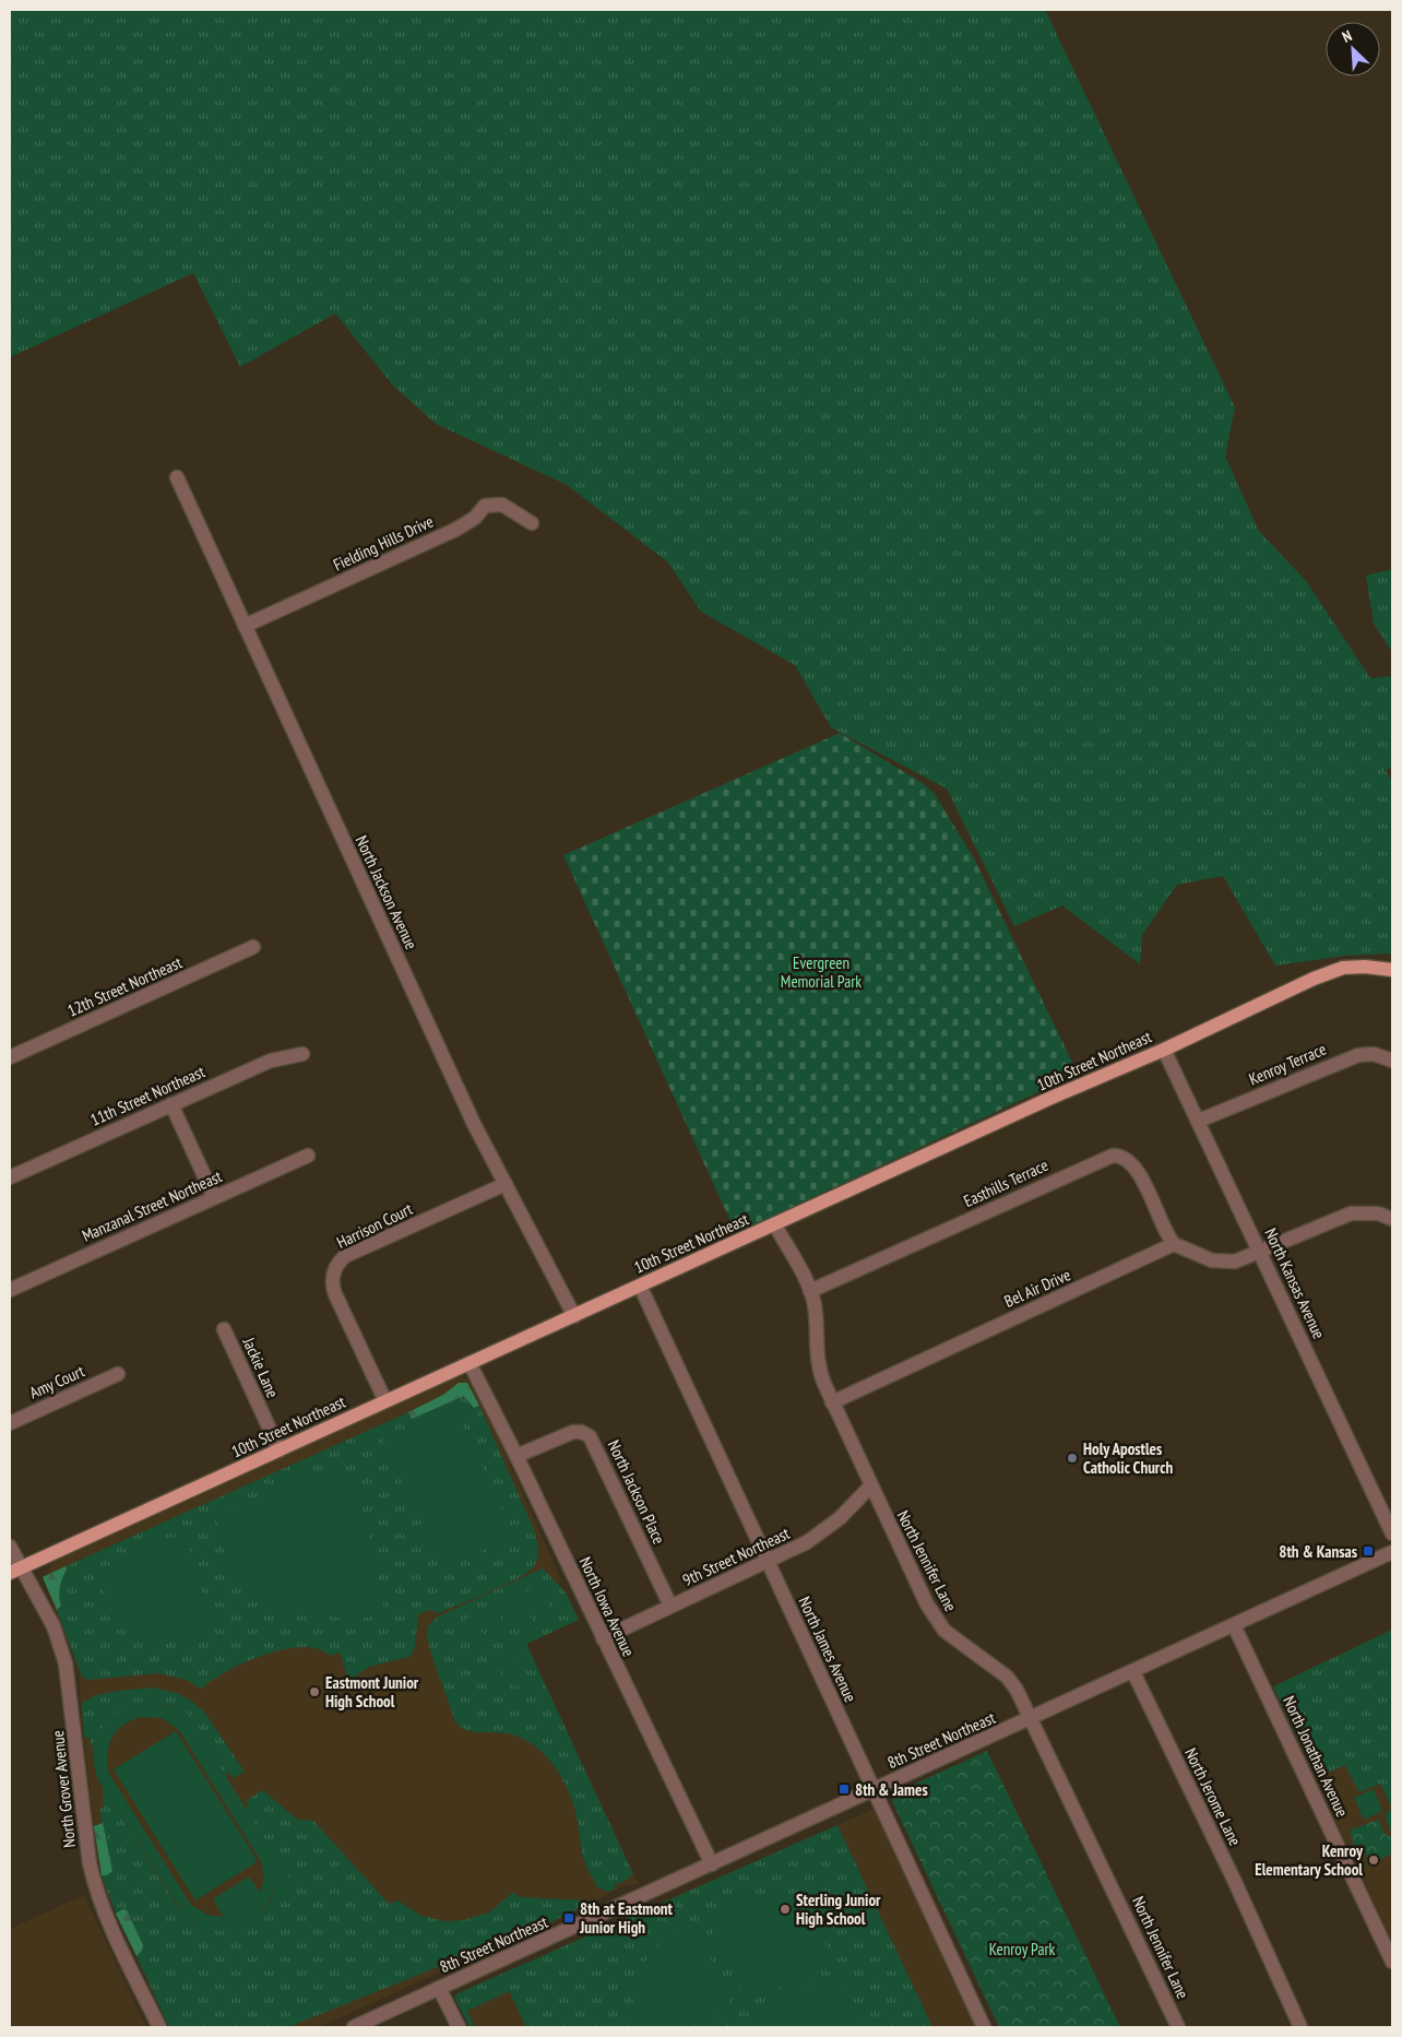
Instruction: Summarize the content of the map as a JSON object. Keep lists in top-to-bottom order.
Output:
{
  "streets": {
    "main road": ["10th Street Northeast"],
    "street": [
      "Fielding Hills Drive",
      "North Jackson Avenue",
      "12th Street Northeast",
      "Kenroy Terrace",
      "11th Street Northeast",
      "Easthills Terrace",
      "Manzanal Street Northeast",
      "Harrison Court",
      "North Kansas Avenue",
      "Bel Air Drive",
      "Jackie Lane",
      "Amy Court",
      "North Jackson Place",
      "9th Street Northeast",
      "North Jennifer Lane",
      "North Iowa Avenue",
      "North James Avenue",
      "8th Street Northeast",
      "North Jonathan Avenue",
      "North Grover Avenue",
      "North Jerome Lane"
    ]
  },
  "crossings": [
    ["Fielding Hills Drive", "North Jackson Avenue"],
    ["North Jackson Avenue", "10th Street Northeast"],
    ["North Jackson Avenue", "Harrison Court"],
    ["10th Street Northeast", "Harrison Court"],
    ["10th Street Northeast", "North Kansas Avenue"],
    ["10th Street Northeast", "Jackie Lane"],
    ["10th Street Northeast", "North Jennifer Lane"],
    ["10th Street Northeast", "North Iowa Avenue"],
    ["10th Street Northeast", "North James Avenue"],
    ["10th Street Northeast", "North Grover Avenue"],
    ["Kenroy Terrace", "North Kansas Avenue"],
    ["Easthills Terrace", "Bel Air Drive"],
    ["Easthills Terrace", "North Jennifer Lane"],
    ["Bel Air Drive", "North Jennifer Lane"],
    ["North Jackson Place", "9th Street Northeast"],
    ["North Jackson Place", "North Iowa Avenue"],
    ["9th Street Northeast", "North Jennifer Lane"],
    ["9th Street Northeast", "North Iowa Avenue"],
    ["9th Street Northeast", "North James Avenue"],
    ["North Jennifer Lane", "8th Street Northeast"],
    ["North Iowa Avenue", "8th Street Northeast"],
    ["North James Avenue", "8th Street Northeast"],
    ["8th Street Northeast", "North Jonathan Avenue"],
    ["8th Street Northeast", "North Jerome Lane"]
  ],
  "parks": ["Evergreen Memorial Park", "Kenroy Park"],
  "places": {
    "other": [
      "Holy Apostles Catholic Church",
      "Eastmont Junior High School",
      "Kenroy Elementary School",
      "Sterling Junior High School"
    ],
    "transit": ["8th & Kansas", "8th & James", "8th at Eastmont Junior High"]
  },
  "north": "top left"
}
